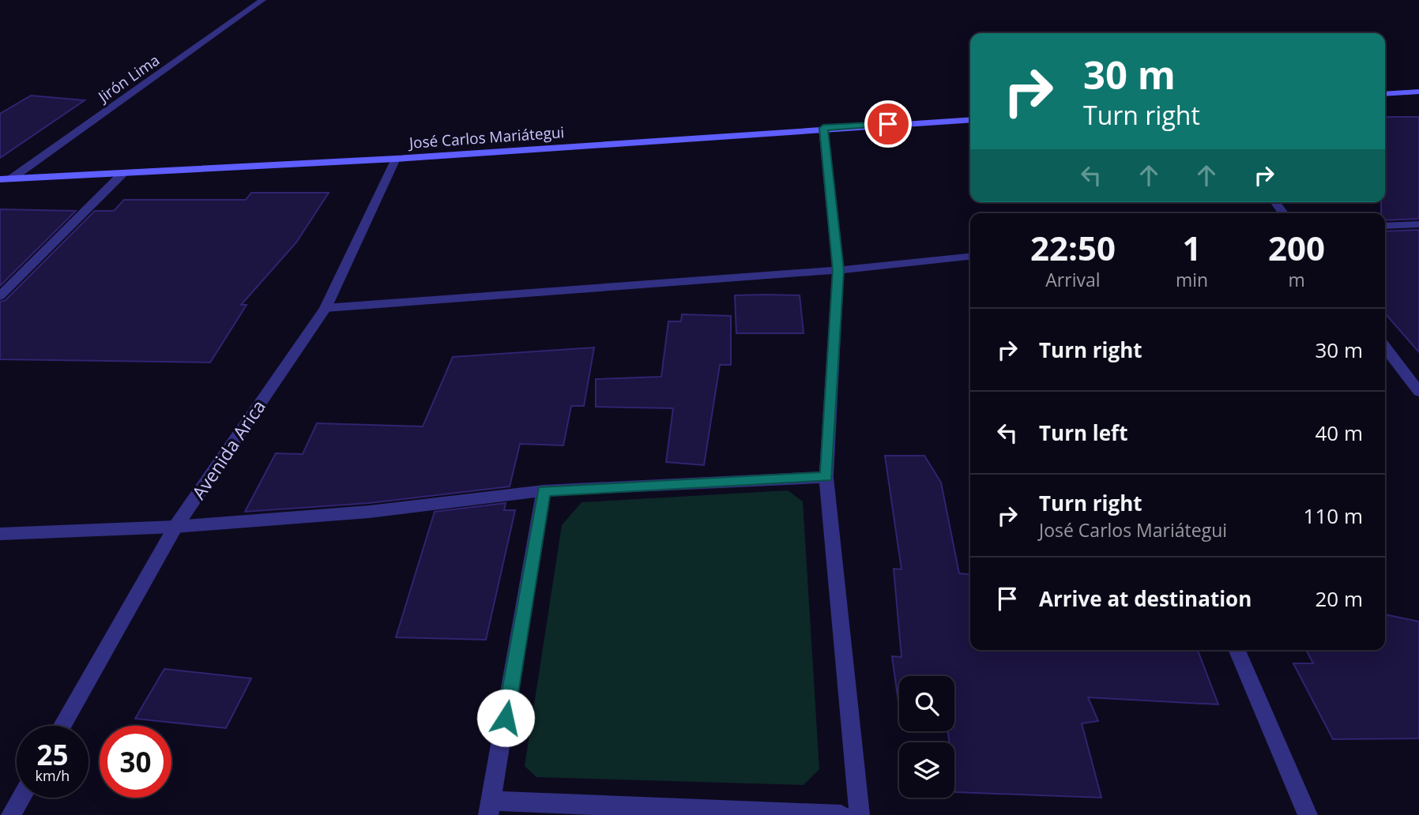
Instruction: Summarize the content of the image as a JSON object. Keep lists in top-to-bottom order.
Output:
{
  "streets": {
    "main road": ["José Carlos Mariátegui"],
    "street": ["Jirón Lima", "Avenida Arica"]
  },
  "crossings": [
    ["Jirón Lima", "José Carlos Mariátegui"],
    ["José Carlos Mariátegui", "Avenida Arica"]
  ],
  "page": {
    "turn": ["30 m", "Turn right"],
    "eta": [
      "22:50",
      "Arrival",
      "1",
      "min",
      "200",
      "m"
    ],
    "list": [
      {
        "name": "Turn right",
        "value": "30 m"
      },
      {
        "name": "Turn left",
        "value": "40 m"
      },
      {
        "name": "Turn right",
        "note": "José Carlos Mariátegui",
        "value": "110 m"
      },
      {
        "name": "Arrive at destination",
        "value": "20 m"
      }
    ],
    "speed": "25 km/h",
    "limit": "30"
  }
}
